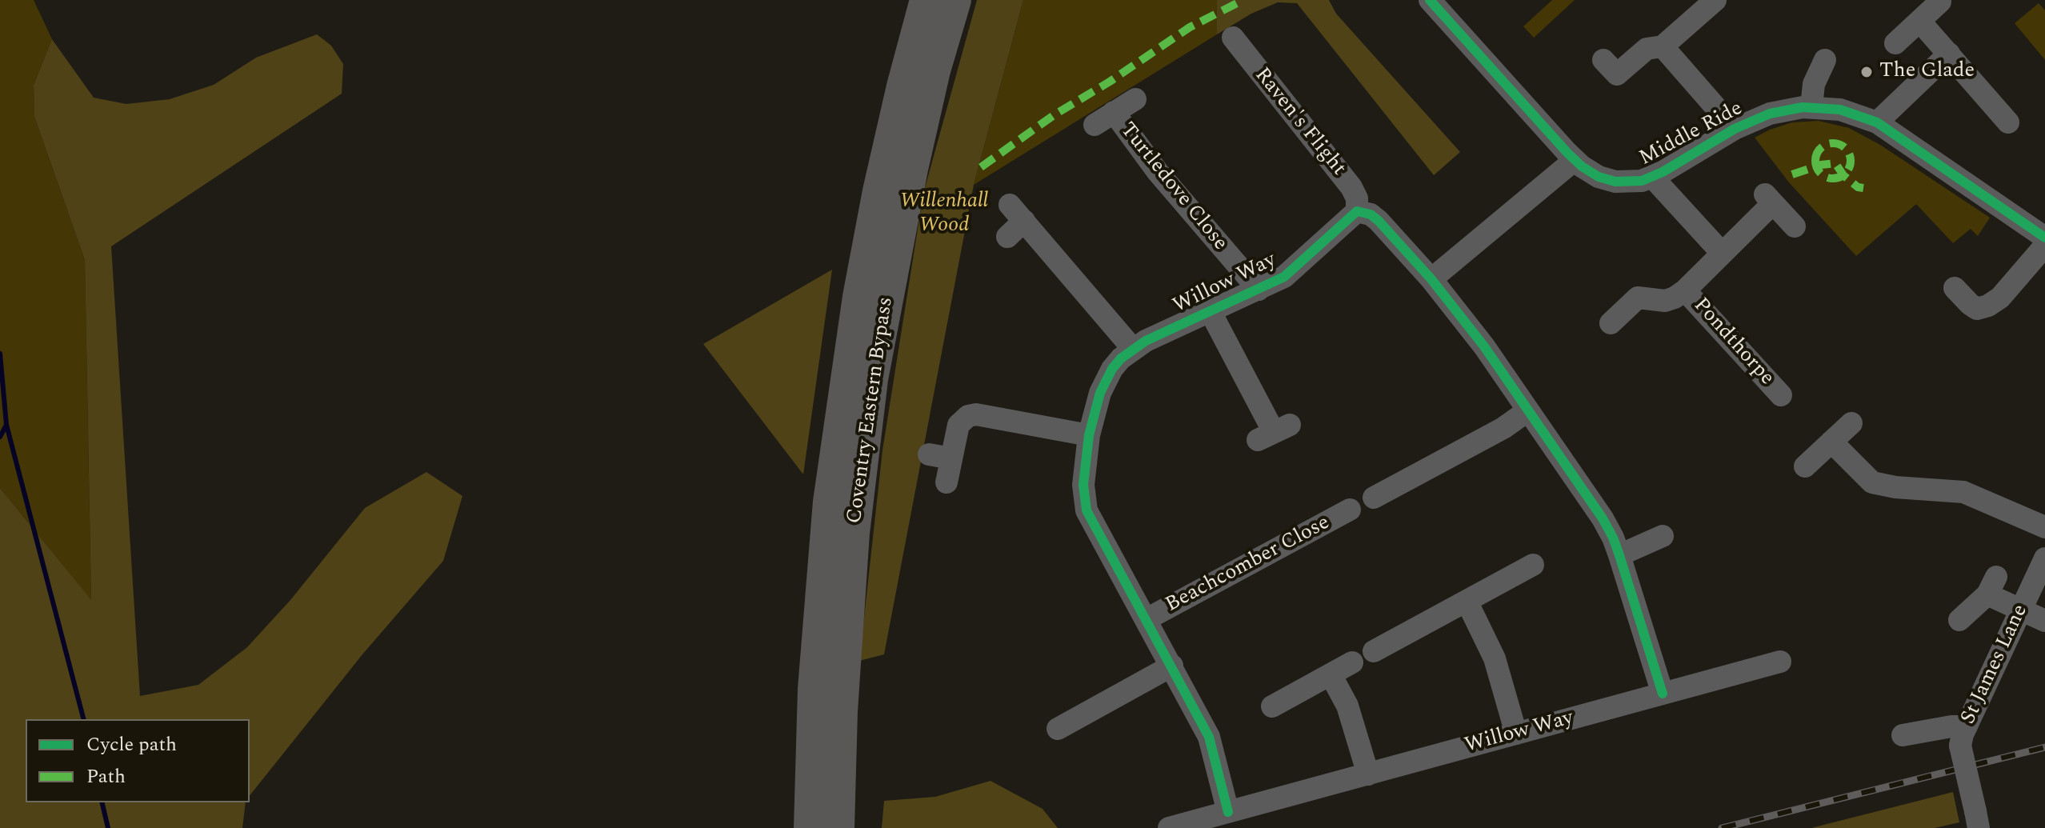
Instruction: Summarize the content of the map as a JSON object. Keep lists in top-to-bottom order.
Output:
{
  "streets": {
    "highway": ["Coventry Eastern Bypass"],
    "street": [
      "Raven's Flight",
      "Middle Ride",
      "Turtledove Close",
      "Willow Way",
      "Pondthorpe",
      "Beachcomber Close",
      "St James Lane"
    ]
  },
  "crossings": [
    ["Raven's Flight", "Willow Way"],
    ["Turtledove Close", "Willow Way"],
    ["Willow Way", "Beachcomber Close"]
  ],
  "parks": ["Willenhall Wood"],
  "places": ["The Glade"],
  "legend": ["Cycle path", "Path"]
}
